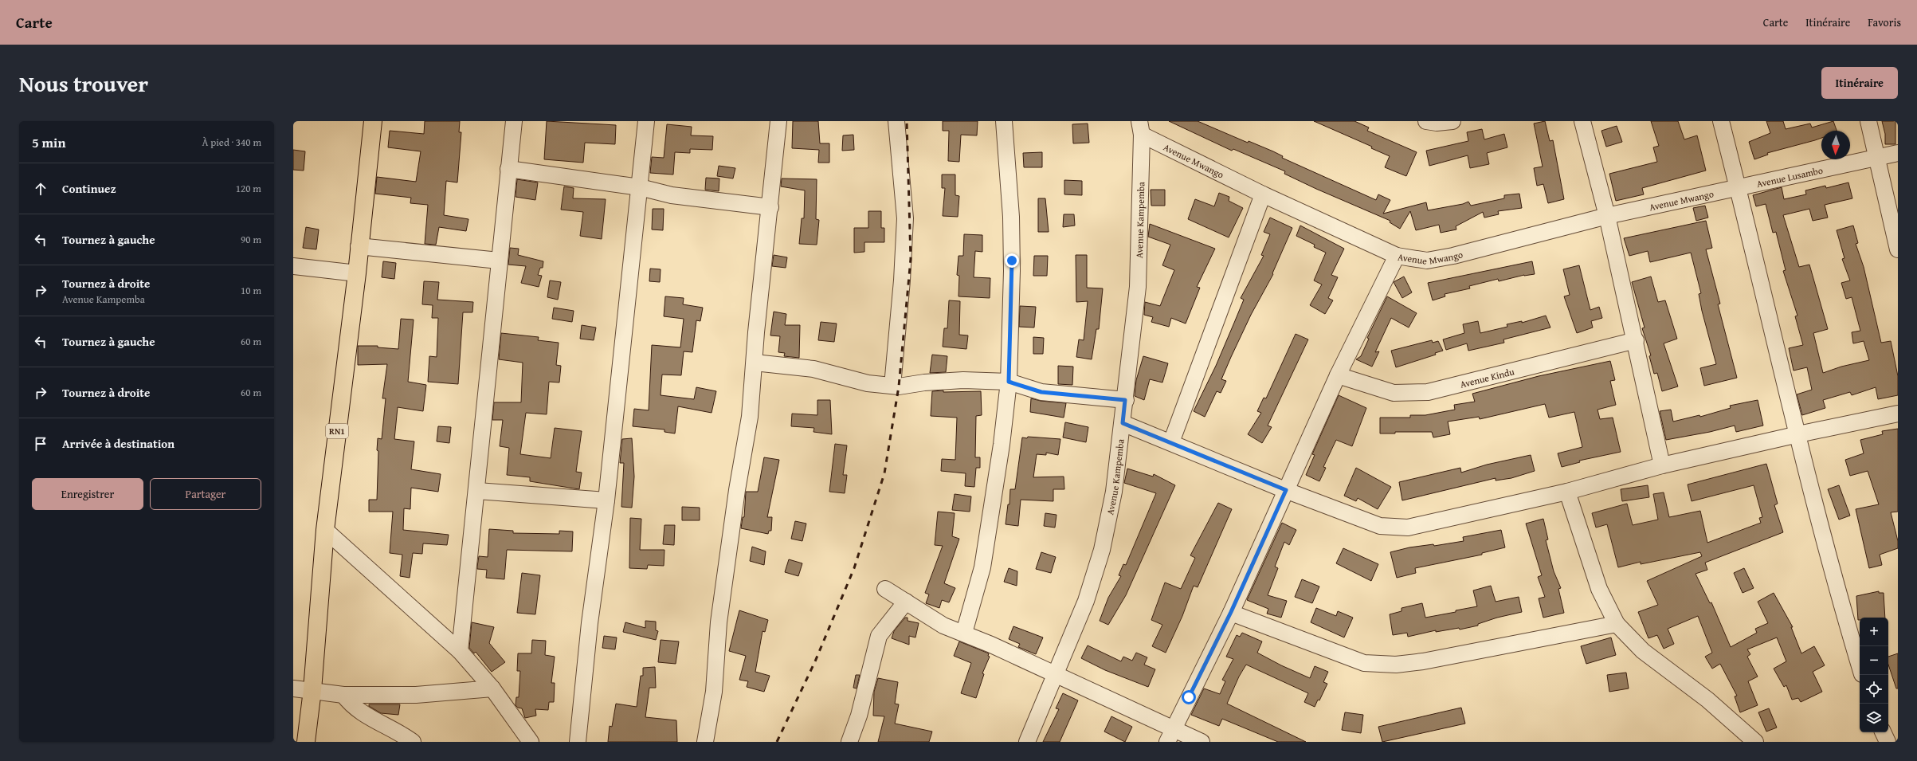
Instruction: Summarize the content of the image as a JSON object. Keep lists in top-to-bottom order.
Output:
{
  "streets": {
    "highway": ["RN1"],
    "street": [
      "Avenue Mwango",
      "Avenue Lusambo",
      "Avenue Kampemba",
      "Avenue Kindu"
    ]
  },
  "crossings": [
    ["Avenue Mwango", "Avenue Lusambo"],
    ["Avenue Mwango", "Avenue Kampemba"]
  ],
  "north": "bottom",
  "page": {
    "header": "Carte",
    "nav": ["Carte", "Itinéraire", "Favoris"],
    "title": "Nous trouver",
    "buttons": [
      "Itinéraire",
      ["Enregistrer", "Partager"]
    ],
    "heading": ["5 min", "À pied · 340 m"],
    "list": [
      ["Continuez", "120 m"],
      ["Tournez à gauche", "90 m"],
      ["Tournez à droite", "Avenue Kampemba", "10 m"],
      ["Tournez à gauche", "60 m"],
      ["Tournez à droite", "60 m"],
      "Arrivée à destination"
    ],
    "map_buttons": ["+", "−"]
  }
}
